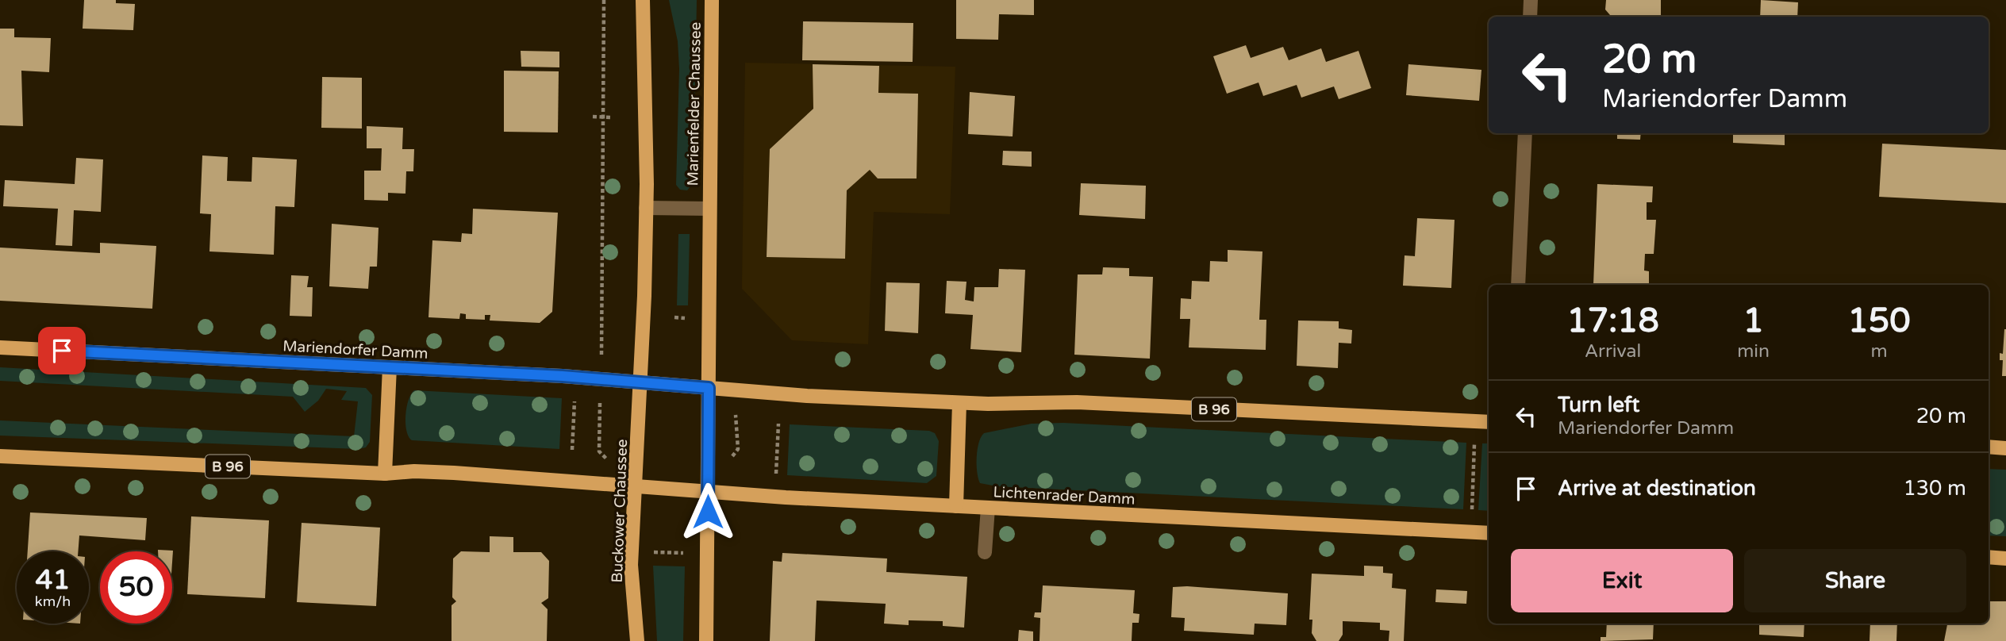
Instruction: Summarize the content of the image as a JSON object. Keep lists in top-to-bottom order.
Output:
{
  "streets": {
    "main road": [
      "Marienfelder Chaussee",
      "Mariendorfer Damm",
      "B 96",
      "Lichtenrader Damm",
      "Buckower Chaussee"
    ]
  },
  "crossings": [
    ["Marienfelder Chaussee", "Mariendorfer Damm"],
    ["Marienfelder Chaussee", "B 96"],
    ["Marienfelder Chaussee", "Lichtenrader Damm"],
    ["Mariendorfer Damm", "B 96"],
    ["Mariendorfer Damm", "Buckower Chaussee"],
    ["B 96", "Lichtenrader Damm"],
    ["B 96", "Buckower Chaussee"],
    ["Lichtenrader Damm", "Buckower Chaussee"]
  ],
  "page": {
    "turn": ["20 m", "Mariendorfer Damm"],
    "eta": [
      "17:18",
      "Arrival",
      "1",
      "min",
      "150",
      "m"
    ],
    "list": [
      {
        "name": "Turn left",
        "note": "Mariendorfer Damm",
        "value": "20 m"
      },
      {
        "name": "Arrive at destination",
        "value": "130 m"
      }
    ],
    "buttons": ["Exit", "Share"],
    "speed": "41 km/h",
    "limit": "50"
  }
}
